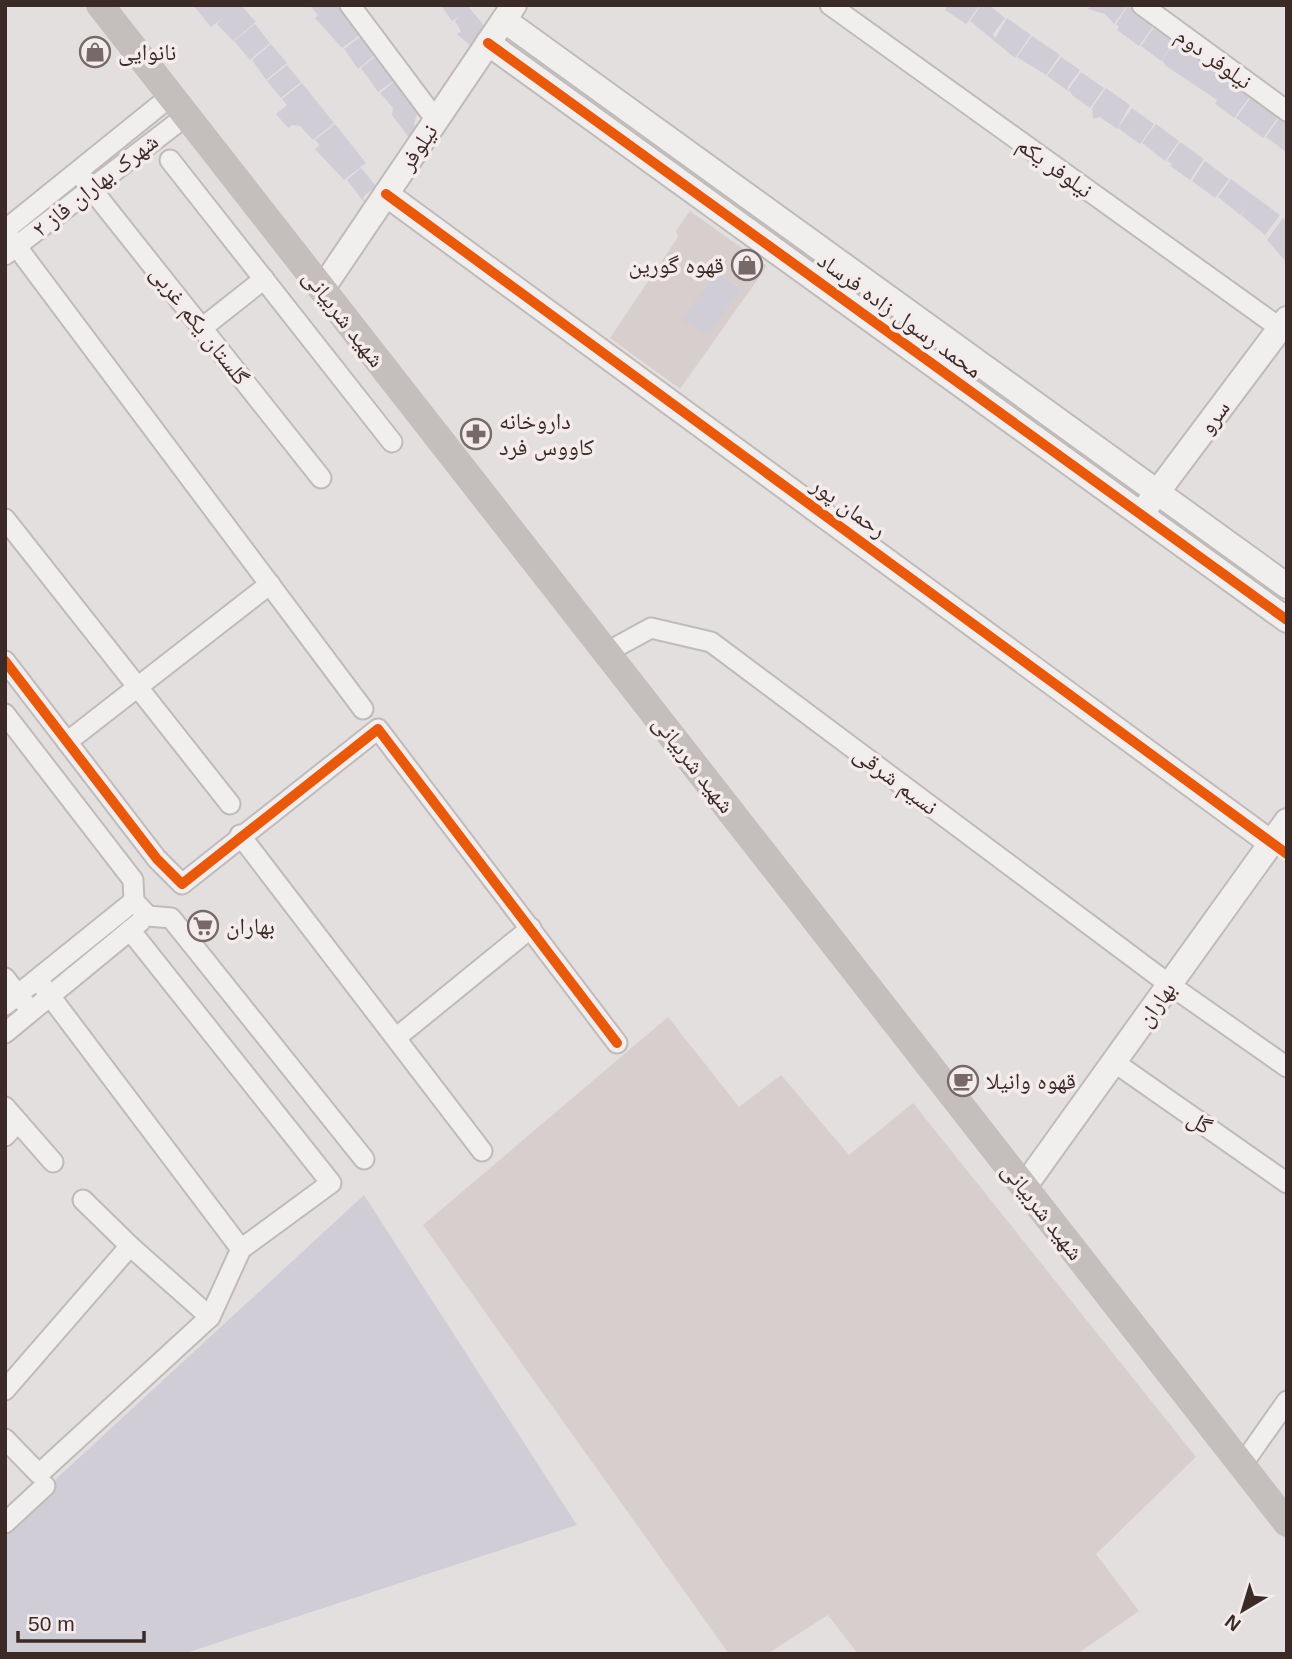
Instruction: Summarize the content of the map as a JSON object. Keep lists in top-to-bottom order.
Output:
{
  "streets": {
    "main road": ["شهید شربیانی"],
    "street": [
      "نیلوفر دوم",
      "نیلوفر",
      "نیلوفر یکم",
      "شهرک بهاران فاز ۲",
      "محمد رسول زاده فرساد",
      "گلستان یکم غربی",
      "سرو",
      "رحمان پور",
      "نسیم شرقی",
      "بهاران",
      "گل"
    ]
  },
  "crossings": [
    ["نیلوفر", "محمد رسول زاده فرساد"],
    ["نیلوفر", "شهید شربیانی"],
    ["نیلوفر", "رحمان پور"],
    ["نیلوفر یکم", "سرو"],
    ["شهرک بهاران فاز ۲", "شهید شربیانی"],
    ["شهرک بهاران فاز ۲", "گلستان یکم غربی"],
    ["محمد رسول زاده فرساد", "سرو"],
    ["شهید شربیانی", "نسیم شرقی"],
    ["شهید شربیانی", "بهاران"],
    ["رحمان پور", "بهاران"],
    ["نسیم شرقی", "بهاران"],
    ["بهاران", "گل"]
  ],
  "places": {
    "shop": ["نانوایی", "قهوه گورین"],
    "pharmacy": ["داروخانه کاووس فرد"],
    "supermarket": ["بهاران"],
    "cafe": ["قهوه وانیلا"]
  },
  "scale_bar": "50 m",
  "north": "bottom left"
}
